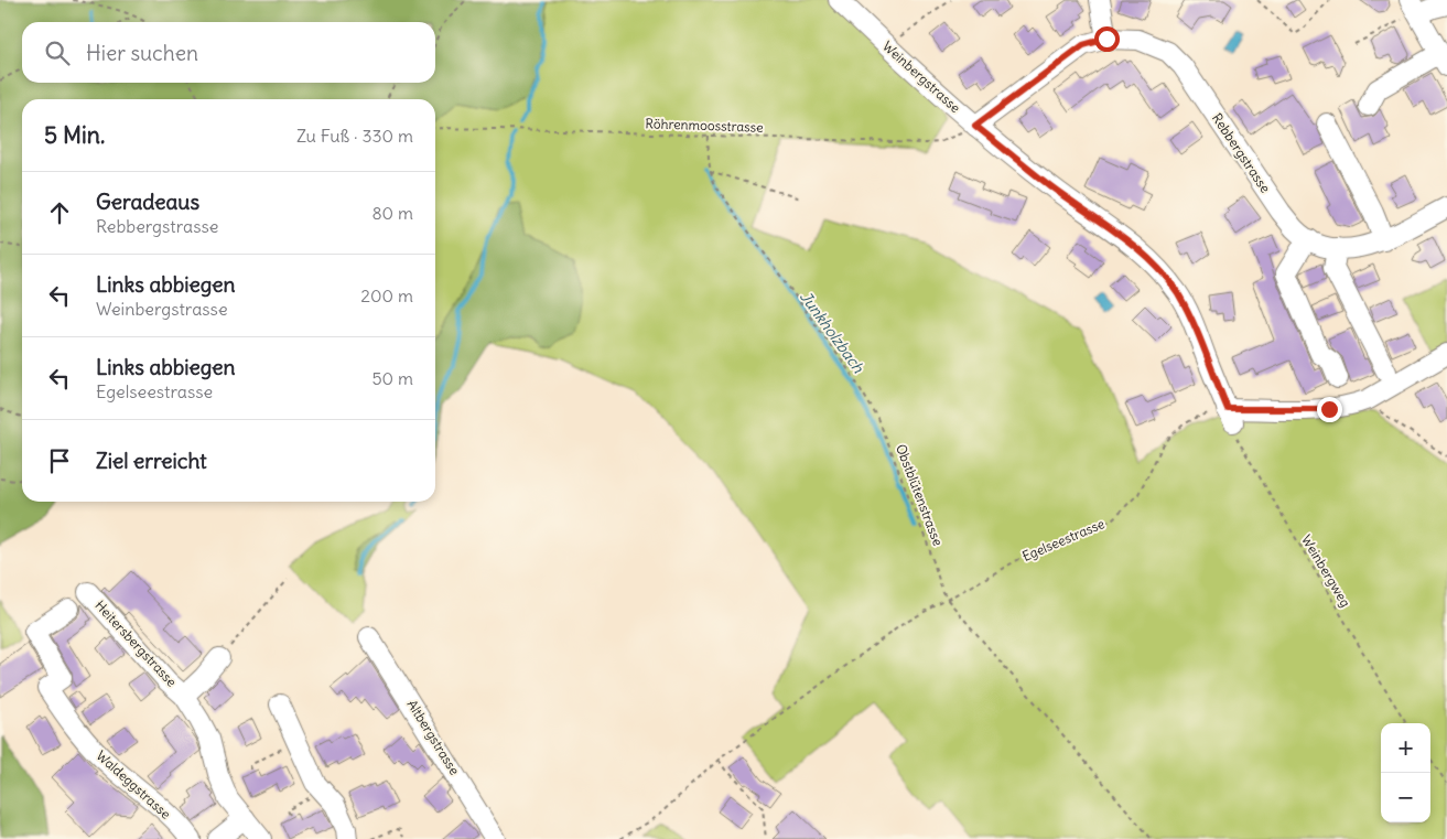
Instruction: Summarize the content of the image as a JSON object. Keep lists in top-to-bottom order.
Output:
{
  "streets": {
    "street": [
      "Weinbergstrasse",
      "Rebbergstrasse",
      "Heitersbergstrasse",
      "Altbergstrasse",
      "Waldeggstrasse"
    ],
    "path": [
      "Röhrenmoosstrasse",
      "Obstblütenstrasse",
      "Egelseestrasse",
      "Weinbergweg"
    ]
  },
  "crossings": [
    ["Weinbergstrasse", "Röhrenmoosstrasse"],
    ["Weinbergstrasse", "Rebbergstrasse"],
    ["Weinbergstrasse", "Egelseestrasse"],
    ["Weinbergstrasse", "Weinbergweg"],
    ["Röhrenmoosstrasse", "Rebbergstrasse"],
    ["Röhrenmoosstrasse", "Obstblütenstrasse"],
    ["Obstblütenstrasse", "Egelseestrasse"],
    ["Egelseestrasse", "Weinbergweg"]
  ],
  "water": ["Junkholzbach"],
  "page": {
    "search": "Hier suchen",
    "heading": ["5 Min.", "Zu Fuß · 330 m"],
    "list": [
      ["Geradeaus", "Rebbergstrasse", "80 m"],
      ["Links abbiegen", "Weinbergstrasse", "200 m"],
      ["Links abbiegen", "Egelseestrasse", "50 m"],
      "Ziel erreicht"
    ],
    "map_buttons": ["+", "−"]
  }
}
